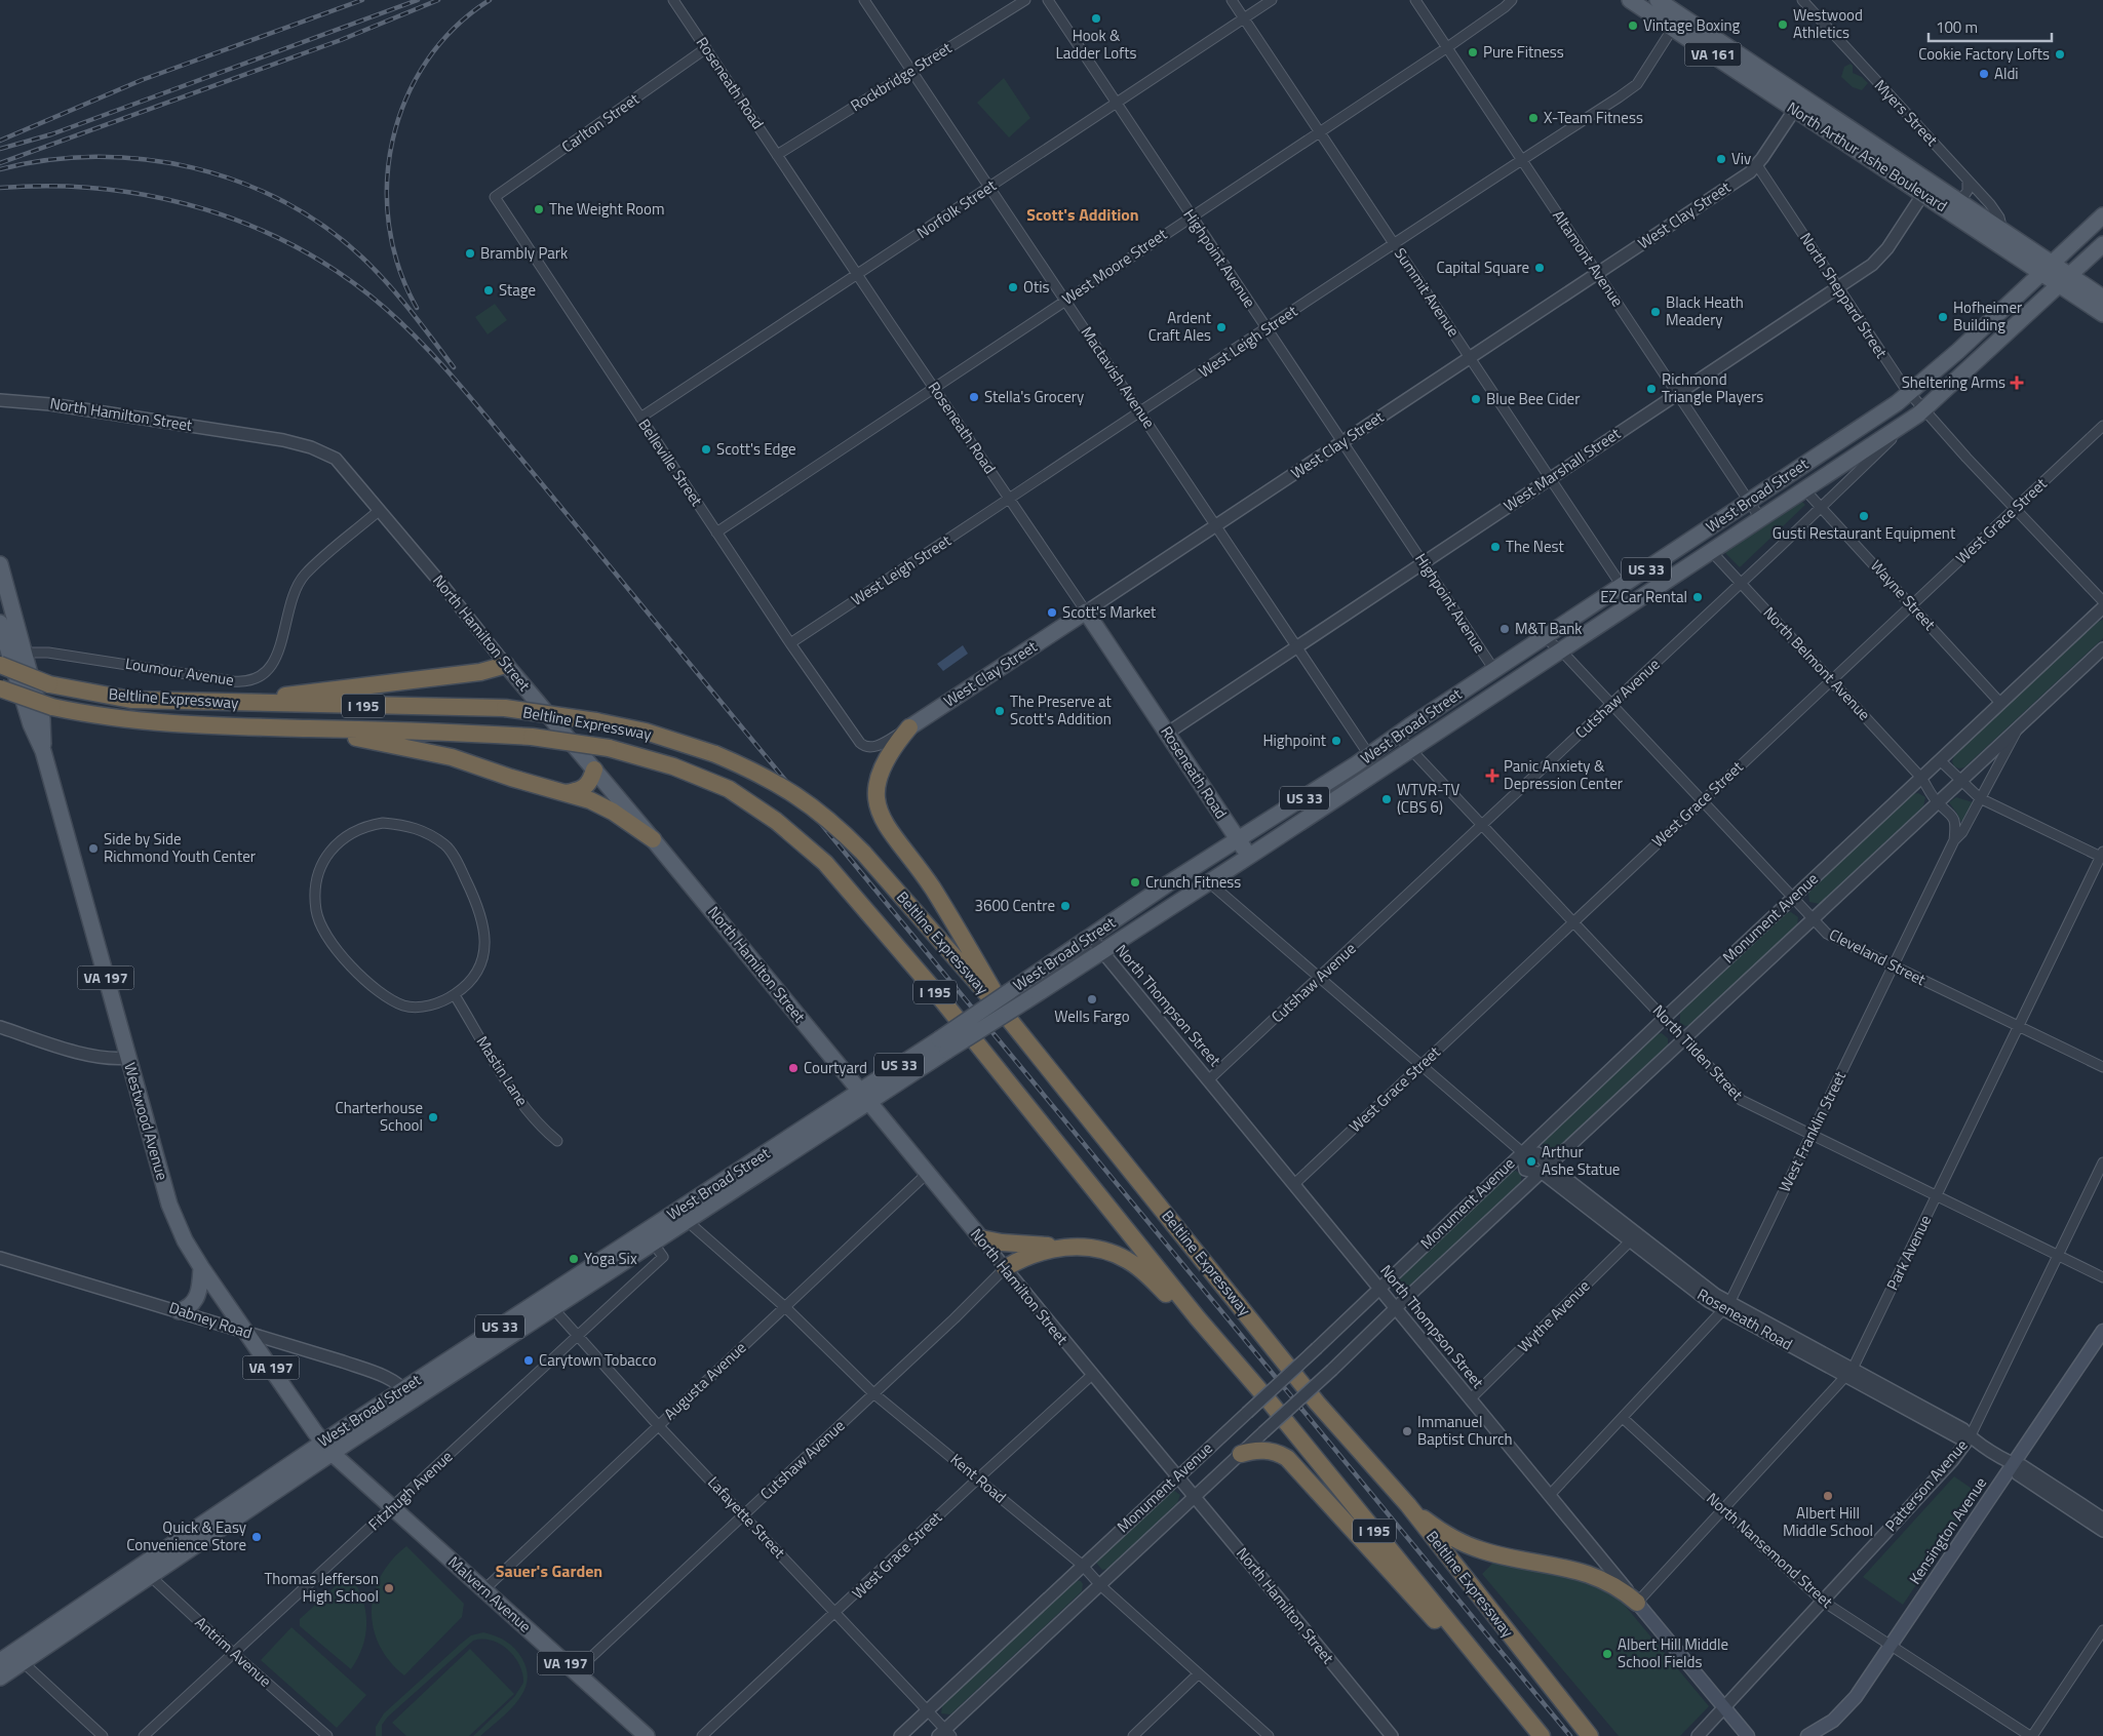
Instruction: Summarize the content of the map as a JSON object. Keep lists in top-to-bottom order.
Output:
{
  "streets": {
    "highway": ["Beltline Expressway", "I 195"],
    "main road": [
      "VA 161",
      "Roseneath Road",
      "North Arthur Ashe Boulevard",
      "West Clay Street",
      "North Hamilton Street",
      "West Broad Street",
      "US 33",
      "VA 197",
      "North Thompson Street",
      "Westwood Avenue",
      "Kensington Avenue",
      "Malvern Avenue"
    ],
    "street": [
      "Rockbridge Street",
      "Myers Street",
      "Carlton Street",
      "Norfolk Street",
      "Highpoint Avenue",
      "Altamont Avenue",
      "West Moore Street",
      "Summit Avenue",
      "North Sheppard Street",
      "West Leigh Street",
      "Mactavish Avenue",
      "Belleville Street",
      "West Marshall Street",
      "West Grace Street",
      "Wayne Street",
      "North Belmont Avenue",
      "Loumour Avenue",
      "Cutshaw Avenue",
      "Monument Avenue",
      "Cleveland Street",
      "North Tilden Street",
      "Mastin Lane",
      "West Franklin Street",
      "Park Avenue",
      "Wythe Avenue",
      "Dabney Road",
      "Augusta Avenue",
      "Kent Road",
      "Patterson Avenue",
      "Fitzhugh Avenue",
      "Lafayette Street",
      "North Nansemond Street",
      "Antrim Avenue"
    ]
  },
  "crossings": [
    ["Rockbridge Street", "Roseneath Road"],
    ["Rockbridge Street", "Mactavish Avenue"],
    ["Roseneath Road", "Carlton Street"],
    ["Roseneath Road", "Norfolk Street"],
    ["Roseneath Road", "West Clay Street"],
    ["Roseneath Road", "West Moore Street"],
    ["Roseneath Road", "West Leigh Street"],
    ["Roseneath Road", "West Marshall Street"],
    ["Roseneath Road", "West Broad Street"],
    ["Roseneath Road", "West Grace Street"],
    ["Roseneath Road", "Cutshaw Avenue"],
    ["Roseneath Road", "Monument Avenue"],
    ["Roseneath Road", "West Franklin Street"],
    ["Roseneath Road", "Park Avenue"],
    ["Roseneath Road", "Wythe Avenue"],
    ["Roseneath Road", "Patterson Avenue"],
    ["Roseneath Road", "Kensington Avenue"],
    ["Myers Street", "North Arthur Ashe Boulevard"],
    ["Carlton Street", "Belleville Street"],
    ["North Arthur Ashe Boulevard", "West Clay Street"],
    ["North Arthur Ashe Boulevard", "West Leigh Street"],
    ["North Arthur Ashe Boulevard", "West Marshall Street"],
    ["North Arthur Ashe Boulevard", "West Broad Street"],
    ["Norfolk Street", "Highpoint Avenue"],
    ["Norfolk Street", "Summit Avenue"],
    ["Norfolk Street", "Mactavish Avenue"],
    ["Norfolk Street", "Belleville Street"],
    ["West Clay Street", "Highpoint Avenue"],
    ["West Clay Street", "Altamont Avenue"],
    ["West Clay Street", "Summit Avenue"],
    ["West Clay Street", "North Sheppard Street"],
    ["West Clay Street", "Mactavish Avenue"],
    ["West Clay Street", "Belleville Street"],
    ["Highpoint Avenue", "West Moore Street"],
    ["Highpoint Avenue", "West Leigh Street"],
    ["Highpoint Avenue", "West Marshall Street"],
    ["Highpoint Avenue", "West Broad Street"],
    ["Altamont Avenue", "West Moore Street"],
    ["Altamont Avenue", "West Leigh Street"],
    ["Altamont Avenue", "West Marshall Street"],
    ["Altamont Avenue", "West Broad Street"],
    ["West Moore Street", "Summit Avenue"],
    ["West Moore Street", "Mactavish Avenue"],
    ["West Moore Street", "Belleville Street"],
    ["Summit Avenue", "West Leigh Street"],
    ["Summit Avenue", "West Marshall Street"],
    ["Summit Avenue", "West Broad Street"],
    ["North Sheppard Street", "West Marshall Street"],
    ["North Sheppard Street", "West Broad Street"],
    ["North Sheppard Street", "West Grace Street"],
    ["North Sheppard Street", "Cutshaw Avenue"],
    ["West Leigh Street", "Mactavish Avenue"],
    ["West Leigh Street", "Belleville Street"],
    ["Mactavish Avenue", "West Marshall Street"],
    ["Mactavish Avenue", "West Broad Street"],
    ["North Hamilton Street", "West Broad Street"],
    ["North Hamilton Street", "West Grace Street"],
    ["North Hamilton Street", "Loumour Avenue"],
    ["North Hamilton Street", "Cutshaw Avenue"],
    ["North Hamilton Street", "Monument Avenue"],
    ["North Hamilton Street", "Augusta Avenue"],
    ["West Broad Street", "Wayne Street"],
    ["West Broad Street", "North Belmont Avenue"],
    ["West Broad Street", "Cutshaw Avenue"],
    ["West Broad Street", "Cleveland Street"],
    ["West Broad Street", "North Thompson Street"],
    ["West Broad Street", "North Tilden Street"],
    ["West Broad Street", "Westwood Avenue"],
    ["West Broad Street", "Dabney Road"],
    ["West Broad Street", "Kent Road"],
    ["West Broad Street", "Fitzhugh Avenue"],
    ["West Broad Street", "Lafayette Street"],
    ["West Broad Street", "Malvern Avenue"],
    ["West Broad Street", "Antrim Avenue"],
    ["West Grace Street", "Wayne Street"],
    ["West Grace Street", "North Belmont Avenue"],
    ["West Grace Street", "Cleveland Street"],
    ["West Grace Street", "North Thompson Street"],
    ["West Grace Street", "North Tilden Street"],
    ["West Grace Street", "Kent Road"],
    ["West Grace Street", "Lafayette Street"],
    ["Wayne Street", "Cutshaw Avenue"],
    ["Wayne Street", "Monument Avenue"],
    ["North Belmont Avenue", "Cutshaw Avenue"],
    ["North Belmont Avenue", "Monument Avenue"],
    ["North Belmont Avenue", "West Franklin Street"],
    ["Loumour Avenue", "Beltline Expressway"],
    ["Loumour Avenue", "Westwood Avenue"],
    ["Beltline Expressway", "Westwood Avenue"],
    ["Cutshaw Avenue", "Cleveland Street"],
    ["Cutshaw Avenue", "North Thompson Street"],
    ["Cutshaw Avenue", "North Tilden Street"],
    ["Cutshaw Avenue", "Kent Road"],
    ["Cutshaw Avenue", "Lafayette Street"],
    ["Cutshaw Avenue", "Malvern Avenue"],
    ["Monument Avenue", "Cleveland Street"],
    ["Monument Avenue", "North Thompson Street"],
    ["Monument Avenue", "North Tilden Street"],
    ["Monument Avenue", "West Franklin Street"],
    ["Monument Avenue", "Kent Road"],
    ["Monument Avenue", "Lafayette Street"],
    ["Cleveland Street", "West Franklin Street"],
    ["Cleveland Street", "Park Avenue"],
    ["North Thompson Street", "West Franklin Street"],
    ["North Thompson Street", "Park Avenue"],
    ["North Thompson Street", "Wythe Avenue"],
    ["North Thompson Street", "Patterson Avenue"],
    ["North Tilden Street", "West Franklin Street"],
    ["North Tilden Street", "Park Avenue"],
    ["North Tilden Street", "Patterson Avenue"],
    ["Westwood Avenue", "Dabney Road"],
    ["Westwood Avenue", "Malvern Avenue"],
    ["West Franklin Street", "North Nansemond Street"],
    ["Park Avenue", "North Nansemond Street"],
    ["Augusta Avenue", "Kent Road"],
    ["Augusta Avenue", "Lafayette Street"],
    ["Augusta Avenue", "Malvern Avenue"],
    ["Patterson Avenue", "North Nansemond Street"],
    ["Fitzhugh Avenue", "Lafayette Street"],
    ["Fitzhugh Avenue", "Malvern Avenue"],
    ["Fitzhugh Avenue", "Antrim Avenue"],
    ["Kensington Avenue", "North Nansemond Street"]
  ],
  "districts": ["Scott's Addition", "Sauer's Garden"],
  "places": {
    "other": [
      "Hook & Ladder Lofts",
      "Westwood Athletics",
      "Vintage Boxing",
      "Pure Fitness",
      "Cookie Factory Lofts",
      "Aldi",
      "X-Team Fitness",
      "Viv",
      "The Weight Room",
      "Brambly Park",
      "Capital Square",
      "Otis",
      "Stage",
      "Black Heath Meadery",
      "Hofheimer Building",
      "Ardent Craft Ales",
      "Richmond Triangle Players",
      "Stella's Grocery",
      "Blue Bee Cider",
      "Scott's Edge",
      "Gusti Restaurant Equipment",
      "The Nest",
      "EZ Car Rental",
      "Scott's Market",
      "M&T Bank",
      "The Preserve at Scott's Addition",
      "Highpoint",
      "WTVR-TV (CBS 6)",
      "Side by Side Richmond Youth Center",
      "Crunch Fitness",
      "3600 Centre",
      "Wells Fargo",
      "Courtyard",
      "Charterhouse School",
      "Arthur Ashe Statue",
      "Yoga Six",
      "Carytown Tobacco",
      "Immanuel Baptist Church",
      "Albert Hill Middle School",
      "Quick & Easy Convenience Store",
      "Thomas Jefferson High School",
      "Albert Hill Middle School Fields"
    ],
    "health": ["Sheltering Arms", "Panic Anxiety & Depression Center"]
  },
  "scale_bar": "100 m"
}
